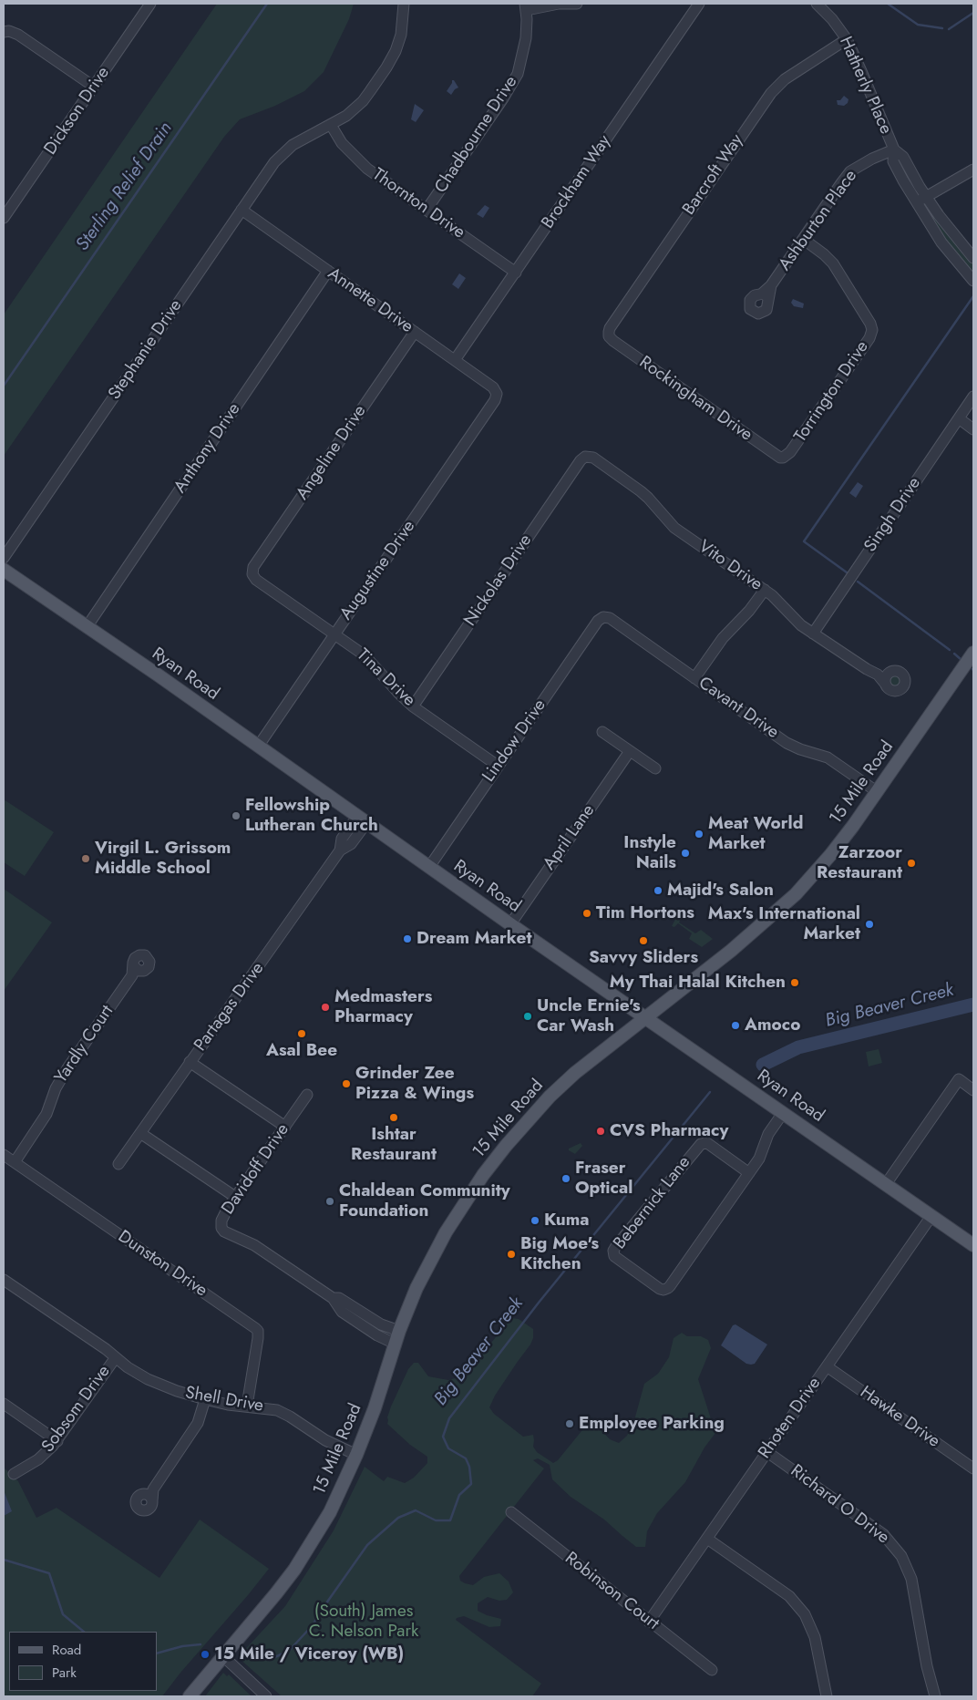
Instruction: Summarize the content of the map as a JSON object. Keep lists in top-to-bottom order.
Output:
{
  "streets": {
    "main road": ["Ryan Road", "15 Mile Road"],
    "street": [
      "Hatherly Place",
      "Dickson Drive",
      "Chadbourne Drive",
      "Barcroft Way",
      "Brockham Way",
      "Thornton Drive",
      "Ashburton Place",
      "Annette Drive",
      "Stephanie Drive",
      "Torrington Drive",
      "Rockingham Drive",
      "Anthony Drive",
      "Angeline Drive",
      "Singh Drive",
      "Vito Drive",
      "Augustine Drive",
      "Nickolas Drive",
      "Tina Drive",
      "Cavant Drive",
      "Lindow Drive",
      "April Lane",
      "Partagas Drive",
      "Yardly Court",
      "Davidoff Drive",
      "Bebernick Lane",
      "Dunston Drive",
      "Shell Drive",
      "Sobsom Drive",
      "Hawke Drive",
      "Rhoten Drive",
      "Richard O Drive",
      "Robinson Court"
    ]
  },
  "crossings": [
    ["Hatherly Place", "Barcroft Way"],
    ["Hatherly Place", "Ashburton Place"],
    ["Chadbourne Drive", "Thornton Drive"],
    ["Barcroft Way", "Rockingham Drive"],
    ["Brockham Way", "Thornton Drive"],
    ["Brockham Way", "Annette Drive"],
    ["Thornton Drive", "Stephanie Drive"],
    ["Ashburton Place", "Torrington Drive"],
    ["Annette Drive", "Stephanie Drive"],
    ["Annette Drive", "Anthony Drive"],
    ["Annette Drive", "Angeline Drive"],
    ["Annette Drive", "Augustine Drive"],
    ["Torrington Drive", "Rockingham Drive"],
    ["Anthony Drive", "Ryan Road"],
    ["Angeline Drive", "Tina Drive"],
    ["Singh Drive", "Vito Drive"],
    ["Vito Drive", "Nickolas Drive"],
    ["Augustine Drive", "Ryan Road"],
    ["Augustine Drive", "Tina Drive"],
    ["Nickolas Drive", "Tina Drive"],
    ["Ryan Road", "Lindow Drive"],
    ["Ryan Road", "15 Mile Road"],
    ["Ryan Road", "April Lane"],
    ["Ryan Road", "Partagas Drive"],
    ["Ryan Road", "Bebernick Lane"],
    ["Ryan Road", "Rhoten Drive"],
    ["Tina Drive", "Lindow Drive"],
    ["Cavant Drive", "Lindow Drive"],
    ["Cavant Drive", "15 Mile Road"],
    ["15 Mile Road", "Davidoff Drive"],
    ["15 Mile Road", "Shell Drive"],
    ["Yardly Court", "Dunston Drive"],
    ["Dunston Drive", "Shell Drive"],
    ["Shell Drive", "Sobsom Drive"],
    ["Hawke Drive", "Rhoten Drive"],
    ["Rhoten Drive", "Richard O Drive"],
    ["Rhoten Drive", "Robinson Court"]
  ],
  "water": ["Sterling Relief Drain", "Big Beaver Creek"],
  "parks": ["(South) James C. Nelson Park"],
  "places": [
    "Fellowship Lutheran Church",
    "Meat World Market",
    "Instyle Nails",
    "Virgil L. Grissom Middle School",
    "Zarzoor Restaurant",
    "Majid's Salon",
    "Tim Hortons",
    "Max's International Market",
    "Dream Market",
    "Savvy Sliders",
    "My Thai Halal Kitchen",
    "Medmasters Pharmacy",
    "Uncle Ernie's Car Wash",
    "Amoco",
    "Asal Bee",
    "Grinder Zee Pizza & Wings",
    "Ishtar Restaurant",
    "CVS Pharmacy",
    "Fraser Optical",
    "Chaldean Community Foundation",
    "Kuma",
    "Big Moe's Kitchen",
    "Employee Parking",
    "15 Mile / Viceroy (WB)"
  ],
  "legend": ["Road", "Park"]
}
